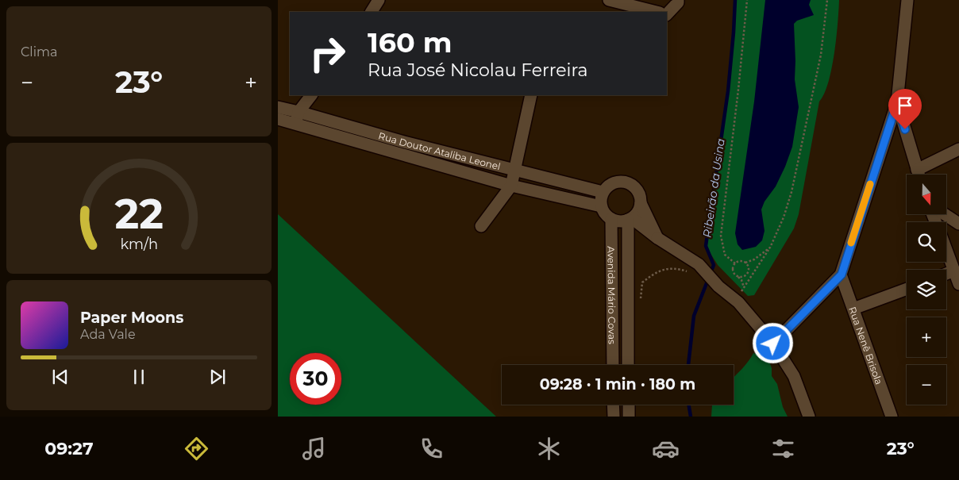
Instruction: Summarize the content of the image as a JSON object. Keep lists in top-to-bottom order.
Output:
{
  "streets": {
    "street": ["Rua Doutor Ataliba Leonel", "Avenida Mário Covas", "Rua Nenê Brisola"]
  },
  "crossings": [
    ["Rua Doutor Ataliba Leonel", "Avenida Mário Covas"]
  ],
  "water": ["Ribeirão da Usina"],
  "north": "bottom",
  "page": {
    "tile": "Clima",
    "turn": ["160 m", "Rua José Nicolau Ferreira"],
    "heat": ["−", "23°", "+"],
    "map_buttons": ["+", "−"],
    "song": ["Paper Moons", "Ada Vale"],
    "limit": "30",
    "trip": "09:28 · 1 min · 180 m",
    "tabs": ["09:27", "23°"],
    "gauge": ["22", "km/h"]
  }
}
